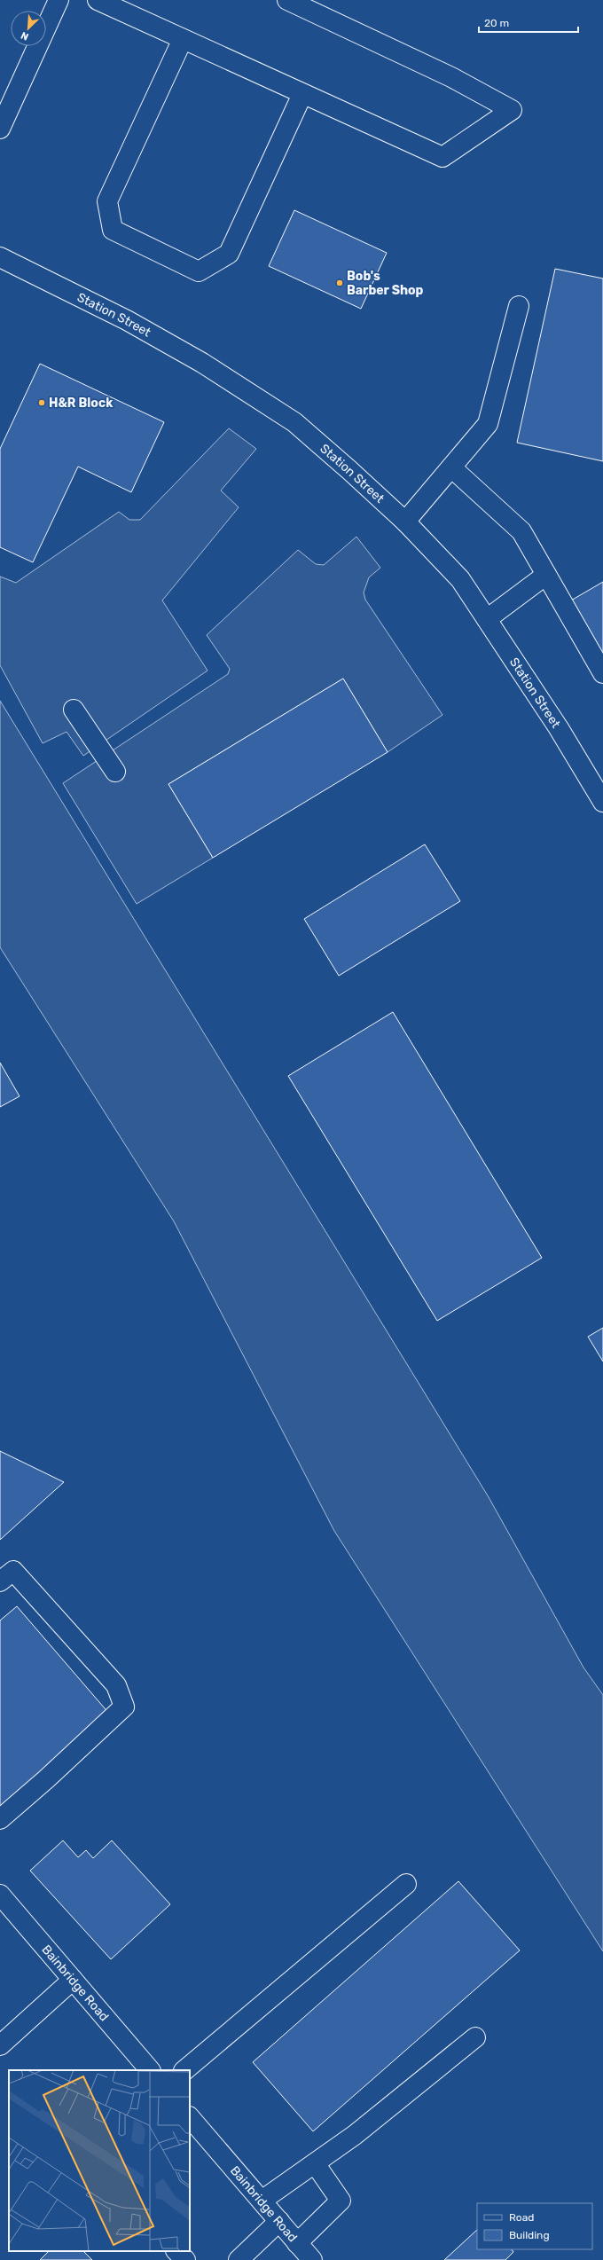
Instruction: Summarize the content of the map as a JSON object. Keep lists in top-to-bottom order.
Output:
{
  "streets": {
    "street": ["Station Street", "Bainbridge Road"]
  },
  "places": ["Bob's Barber Shop", "H&R Block"],
  "legend": ["Road", "Building"],
  "scale_bar": "20 m",
  "north": "bottom left"
}
